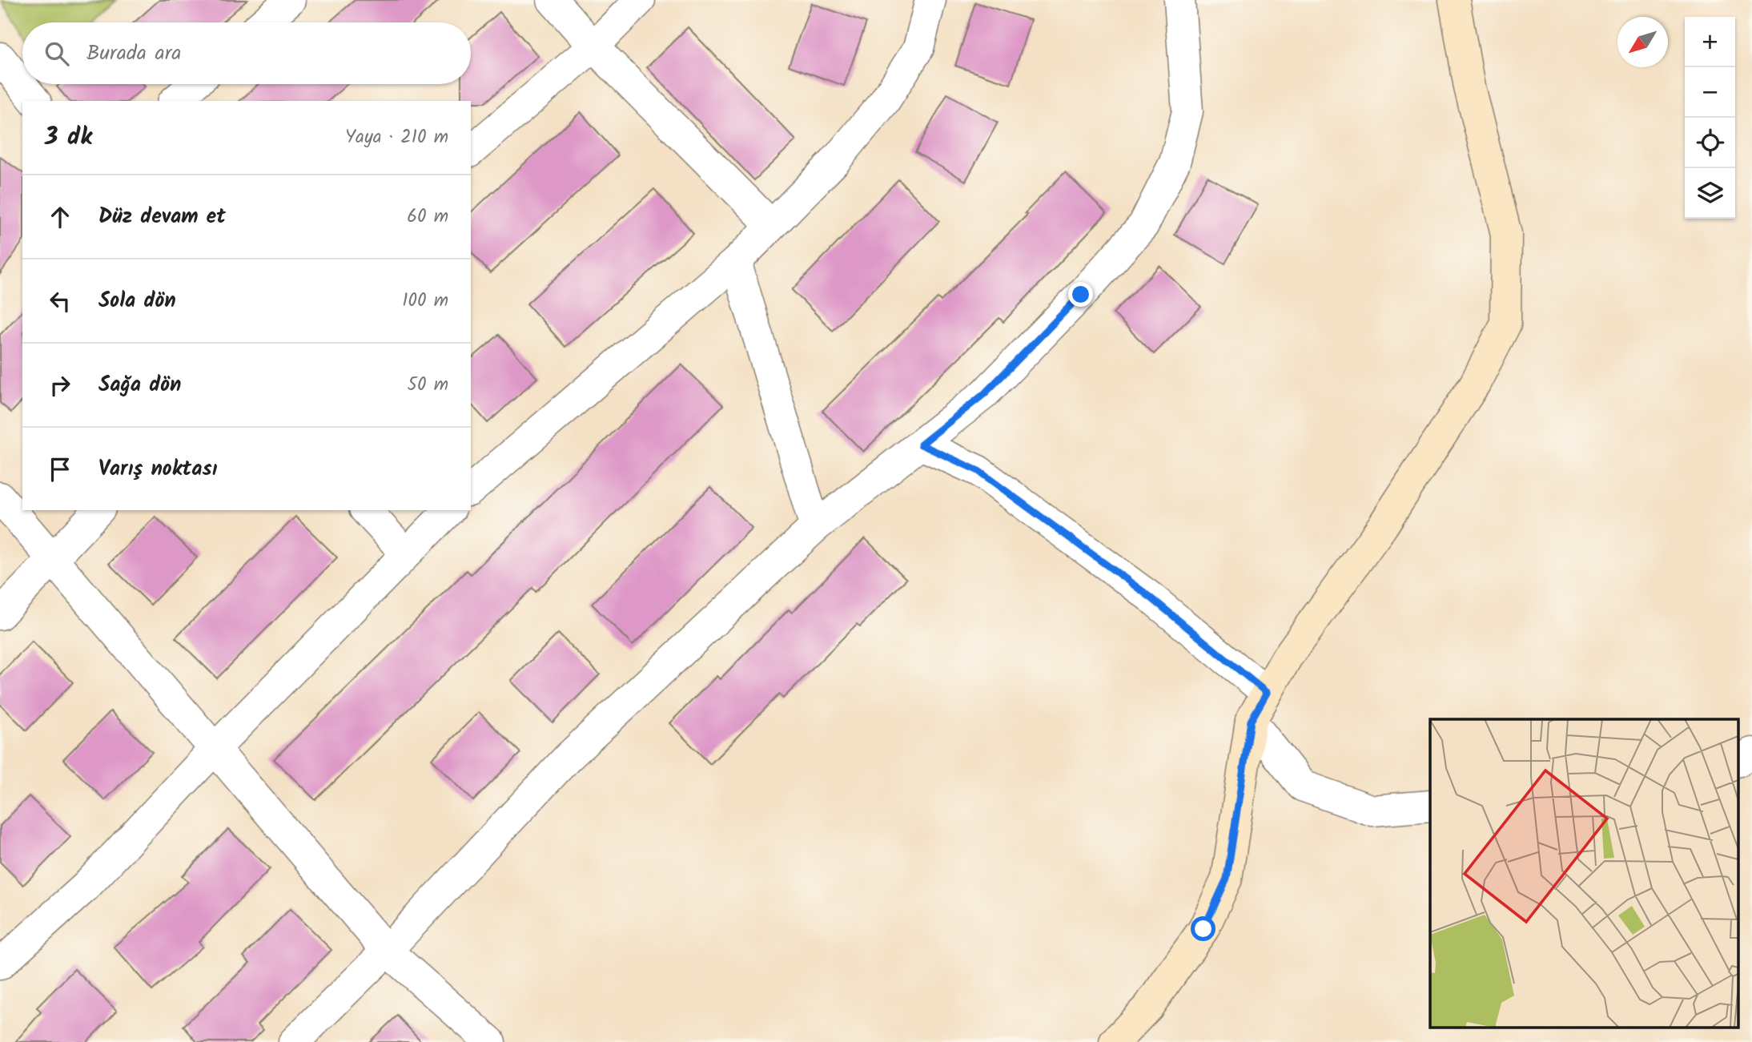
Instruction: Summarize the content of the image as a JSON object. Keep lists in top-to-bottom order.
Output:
{
  "north": "bottom left",
  "page": {
    "map_buttons": ["+", "−"],
    "search": "Burada ara",
    "heading": ["3 dk", "Yaya · 210 m"],
    "list": [
      ["Düz devam et", "60 m"],
      ["Sola dön", "100 m"],
      ["Sağa dön", "50 m"],
      "Varış noktası"
    ]
  }
}
